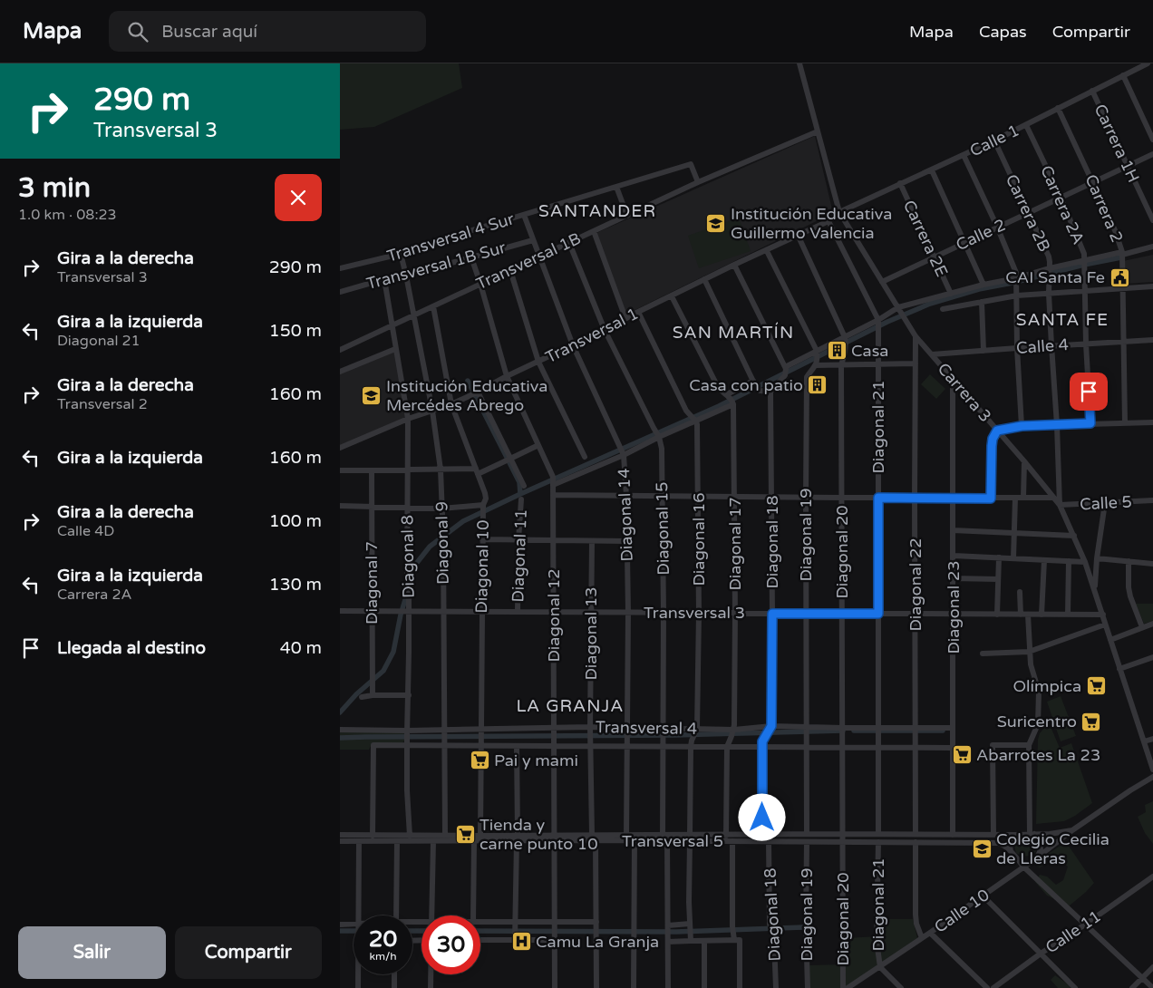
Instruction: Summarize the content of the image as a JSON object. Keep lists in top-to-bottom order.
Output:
{
  "streets": {
    "street": [
      "Calle 1",
      "Carrera 1H",
      "Carrera 2A",
      "Carrera 2",
      "Carrera 2B",
      "Calle 2",
      "Transversal 4 Sur",
      "Carrera 2E",
      "Transversal 1B",
      "Transversal 1B Sur",
      "Transversal 1",
      "Calle 4",
      "Carrera 3",
      "Diagonal 21",
      "Calle 5",
      "Diagonal 14",
      "Diagonal 15",
      "Diagonal 19",
      "Diagonal 16",
      "Diagonal 18",
      "Diagonal 9",
      "Diagonal 17",
      "Diagonal 20",
      "Diagonal 11",
      "Diagonal 8",
      "Diagonal 10",
      "Diagonal 7",
      "Diagonal 22",
      "Diagonal 23",
      "Transversal 3",
      "Diagonal 12",
      "Diagonal 13",
      "Transversal 4",
      "Transversal 5",
      "Calle 10",
      "Calle 11"
    ]
  },
  "crossings": [
    ["Calle 1", "Carrera 1H"],
    ["Calle 1", "Carrera 2A"],
    ["Calle 1", "Carrera 2"],
    ["Calle 1", "Carrera 2B"],
    ["Calle 1", "Carrera 2E"],
    ["Calle 1", "Transversal 1"],
    ["Calle 1", "Carrera 3"],
    ["Carrera 1H", "Calle 2"],
    ["Carrera 2A", "Calle 2"],
    ["Carrera 2A", "Calle 4"],
    ["Carrera 2", "Calle 2"],
    ["Carrera 2", "Calle 4"],
    ["Carrera 2B", "Calle 2"],
    ["Carrera 2B", "Calle 4"],
    ["Carrera 2B", "Carrera 3"],
    ["Carrera 2B", "Calle 5"],
    ["Calle 2", "Carrera 2E"],
    ["Calle 2", "Carrera 3"],
    ["Transversal 4 Sur", "Transversal 1B"],
    ["Transversal 4 Sur", "Diagonal 14"],
    ["Transversal 4 Sur", "Diagonal 9"],
    ["Transversal 1B", "Carrera 3"],
    ["Transversal 1B", "Diagonal 14"],
    ["Transversal 1B", "Diagonal 15"],
    ["Transversal 1B", "Diagonal 9"],
    ["Transversal 1B", "Diagonal 8"],
    ["Transversal 1B", "Diagonal 10"],
    ["Transversal 1B", "Diagonal 12"],
    ["Transversal 1B Sur", "Diagonal 14"],
    ["Transversal 1B Sur", "Diagonal 9"],
    ["Transversal 1B Sur", "Diagonal 8"],
    ["Transversal 1B Sur", "Diagonal 12"],
    ["Transversal 1", "Carrera 3"],
    ["Transversal 1", "Diagonal 21"],
    ["Transversal 1", "Diagonal 14"],
    ["Transversal 1", "Diagonal 15"],
    ["Transversal 1", "Diagonal 9"],
    ["Transversal 1", "Diagonal 20"],
    ["Transversal 1", "Diagonal 11"],
    ["Transversal 1", "Diagonal 8"],
    ["Transversal 1", "Diagonal 10"],
    ["Transversal 1", "Diagonal 12"],
    ["Calle 4", "Carrera 3"],
    ["Carrera 3", "Calle 5"],
    ["Carrera 3", "Diagonal 22"],
    ["Carrera 3", "Diagonal 23"],
    ["Carrera 3", "Transversal 3"],
    ["Diagonal 21", "Transversal 3"],
    ["Diagonal 21", "Transversal 4"],
    ["Diagonal 21", "Transversal 5"],
    ["Diagonal 21", "Calle 10"],
    ["Diagonal 14", "Transversal 3"],
    ["Diagonal 14", "Transversal 4"],
    ["Diagonal 14", "Transversal 5"],
    ["Diagonal 15", "Transversal 3"],
    ["Diagonal 15", "Transversal 4"],
    ["Diagonal 15", "Transversal 5"],
    ["Diagonal 19", "Transversal 3"],
    ["Diagonal 19", "Transversal 4"],
    ["Diagonal 19", "Transversal 5"],
    ["Diagonal 16", "Transversal 3"],
    ["Diagonal 16", "Transversal 4"],
    ["Diagonal 16", "Transversal 5"],
    ["Diagonal 18", "Transversal 3"],
    ["Diagonal 18", "Transversal 4"],
    ["Diagonal 18", "Transversal 5"],
    ["Diagonal 9", "Transversal 3"],
    ["Diagonal 9", "Transversal 4"],
    ["Diagonal 9", "Transversal 5"],
    ["Diagonal 17", "Transversal 3"],
    ["Diagonal 17", "Transversal 4"],
    ["Diagonal 17", "Transversal 5"],
    ["Diagonal 20", "Transversal 3"],
    ["Diagonal 20", "Transversal 4"],
    ["Diagonal 20", "Transversal 5"],
    ["Diagonal 11", "Transversal 3"],
    ["Diagonal 8", "Transversal 3"],
    ["Diagonal 8", "Transversal 4"],
    ["Diagonal 8", "Transversal 5"],
    ["Diagonal 10", "Transversal 3"],
    ["Diagonal 10", "Transversal 4"],
    ["Diagonal 10", "Transversal 5"],
    ["Diagonal 7", "Transversal 3"],
    ["Diagonal 22", "Transversal 3"],
    ["Diagonal 22", "Transversal 4"],
    ["Diagonal 22", "Transversal 5"],
    ["Diagonal 23", "Transversal 3"],
    ["Diagonal 23", "Transversal 4"],
    ["Diagonal 23", "Transversal 5"],
    ["Transversal 3", "Diagonal 12"],
    ["Transversal 3", "Diagonal 13"],
    ["Diagonal 12", "Transversal 4"],
    ["Diagonal 12", "Transversal 5"],
    ["Diagonal 13", "Transversal 4"],
    ["Diagonal 13", "Transversal 5"],
    ["Transversal 5", "Calle 10"],
    ["Transversal 5", "Calle 11"]
  ],
  "districts": [
    "SANTANDER",
    "SANTA FE",
    "SAN MARTÍN",
    "LA GRANJA"
  ],
  "places": {
    "school or university": ["Institución Educativa Guillermo Valencia", "Institución Educativa Mercédes Abrego", "Colegio Cecilia de Lleras"],
    "public building": ["CAI Santa Fe"],
    "building": ["Casa", "Casa con patio"],
    "supermarket": [
      "Olímpica",
      "Suricentro",
      "Abarrotes La 23",
      "Pai y mami",
      "Tienda y carne punto 10"
    ],
    "hospital": ["Camu La Granja"]
  },
  "page": {
    "header": "Mapa",
    "search": "Buscar aquí",
    "nav": ["Mapa", "Capas", "Compartir"],
    "turn": ["290 m", "Transversal 3"],
    "heading": ["3 min", "1.0 km · 08:23"],
    "list": [
      {
        "name": "Gira a la derecha",
        "note": "Transversal 3",
        "value": "290 m"
      },
      {
        "name": "Gira a la izquierda",
        "note": "Diagonal 21",
        "value": "150 m"
      },
      {
        "name": "Gira a la derecha",
        "note": "Transversal 2",
        "value": "160 m"
      },
      {
        "name": "Gira a la izquierda",
        "value": "160 m"
      },
      {
        "name": "Gira a la derecha",
        "note": "Calle 4D",
        "value": "100 m"
      },
      {
        "name": "Gira a la izquierda",
        "note": "Carrera 2A",
        "value": "130 m"
      },
      {
        "name": "Llegada al destino",
        "value": "40 m"
      }
    ],
    "speed": "20 km/h",
    "limit": "30",
    "buttons": ["Salir", "Compartir"]
  }
}
